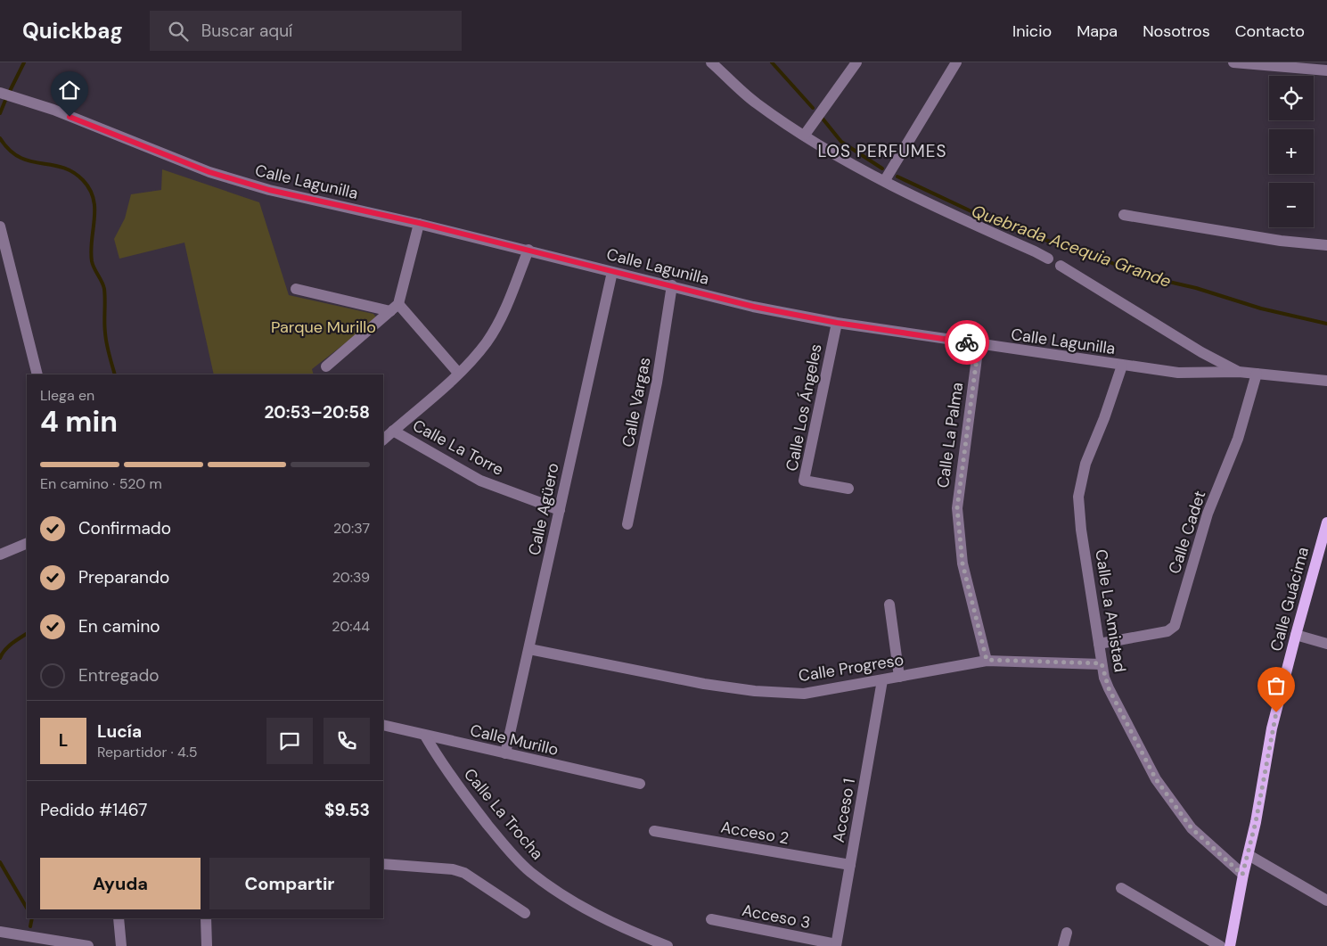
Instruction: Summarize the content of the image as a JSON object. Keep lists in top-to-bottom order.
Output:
{
  "streets": {
    "main road": ["Calle Guácima"],
    "street": [
      "Calle Lagunilla",
      "Calle Vargas",
      "Calle Los Ángeles",
      "Calle La Palma",
      "Calle La Torre",
      "Calle Agüero",
      "Calle Cadet",
      "Calle La Amistad",
      "Calle Progreso",
      "Calle Murillo",
      "Acceso 1",
      "Calle La Trocha",
      "Acceso 2",
      "Acceso 3"
    ]
  },
  "crossings": [
    ["Calle Lagunilla", "Calle Vargas"],
    ["Calle Lagunilla", "Calle Los Ángeles"],
    ["Calle Lagunilla", "Calle La Palma"],
    ["Calle Lagunilla", "Calle Agüero"],
    ["Calle Lagunilla", "Calle Cadet"],
    ["Calle Lagunilla", "Calle La Amistad"],
    ["Calle La Palma", "Calle Progreso"],
    ["Calle La Torre", "Calle Agüero"],
    ["Calle Agüero", "Calle Progreso"],
    ["Calle Agüero", "Calle Murillo"],
    ["Calle Cadet", "Calle La Amistad"],
    ["Calle Guácima", "Calle La Amistad"],
    ["Calle La Amistad", "Calle Progreso"],
    ["Calle Progreso", "Acceso 1"],
    ["Calle Murillo", "Calle La Trocha"],
    ["Acceso 1", "Acceso 2"],
    ["Acceso 1", "Acceso 3"]
  ],
  "districts": ["LOS PERFUMES"],
  "water": ["Quebrada Acequia Grande"],
  "parks": ["Parque Murillo"],
  "page": {
    "header": "Quickbag",
    "search": "Buscar aquí",
    "nav": [
      "Inicio",
      "Mapa",
      "Nosotros",
      "Contacto"
    ],
    "map_buttons": ["+", "−"],
    "heading": ["4 min", "Llega en", "20:53–20:58"],
    "panel": [
      "Lucía",
      "Repartidor · 4.5",
      "Pedido #1467",
      "$9.53"
    ],
    "bar": "En camino · 520 m",
    "list": [
      ["Confirmado", "20:37"],
      ["Preparando", "20:39"],
      ["En camino", "20:44"],
      "Entregado"
    ],
    "round": "L",
    "buttons": ["Ayuda", "Compartir"]
  }
}
